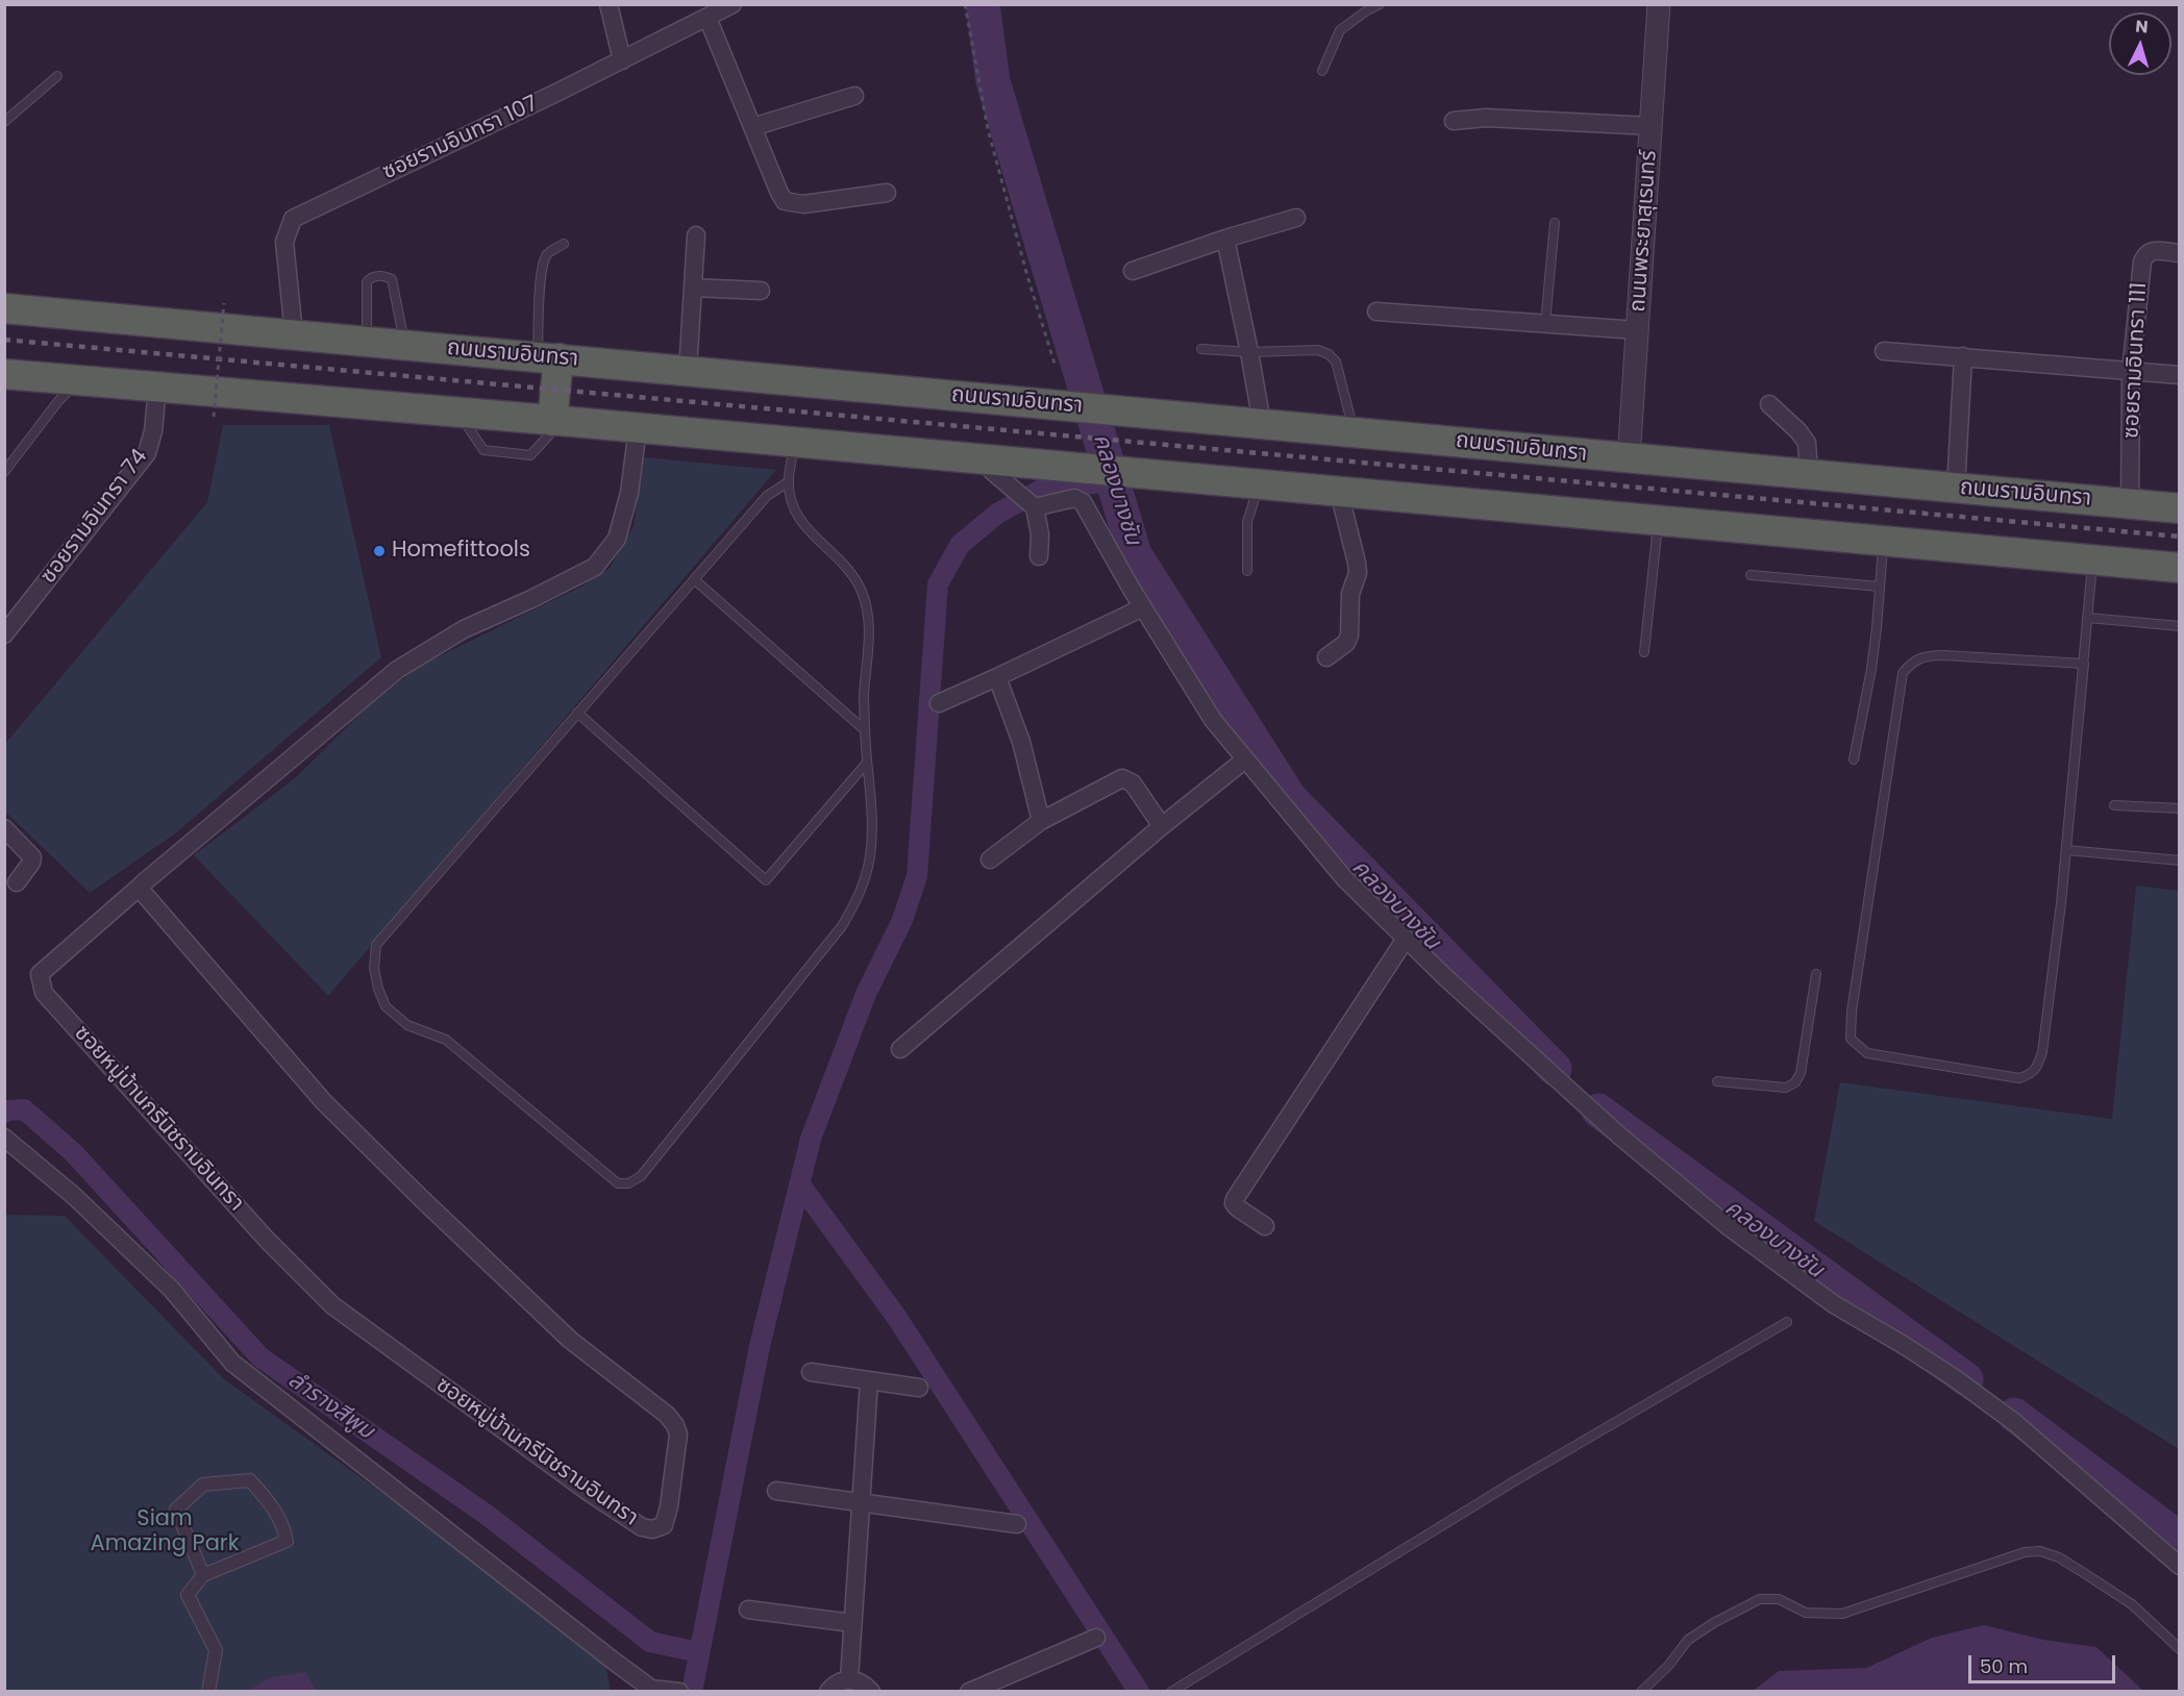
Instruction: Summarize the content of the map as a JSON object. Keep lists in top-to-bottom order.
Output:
{
  "streets": {
    "highway": ["ถนนรามอินทรา"],
    "street": [
      "ซอยรามอินทรา 107",
      "ถนนพระยาสุเรนทร์",
      "ซอยรามอินทรา 111",
      "ซอยรามอินทรา 74",
      "ซอยหมู่บ้านกรีนิชรามอินทรา"
    ]
  },
  "crossings": [
    ["ซอยรามอินทรา 107", "ถนนรามอินทรา"],
    ["ถนนพระยาสุเรนทร์", "ถนนรามอินทรา"],
    ["ถนนรามอินทรา", "ซอยรามอินทรา 111"]
  ],
  "water": ["คลองบางชัน", "ลำรางสีพูม"],
  "parks": ["Siam Amazing Park"],
  "places": ["Homefittools"],
  "scale_bar": "50 m",
  "north": "top"
}
